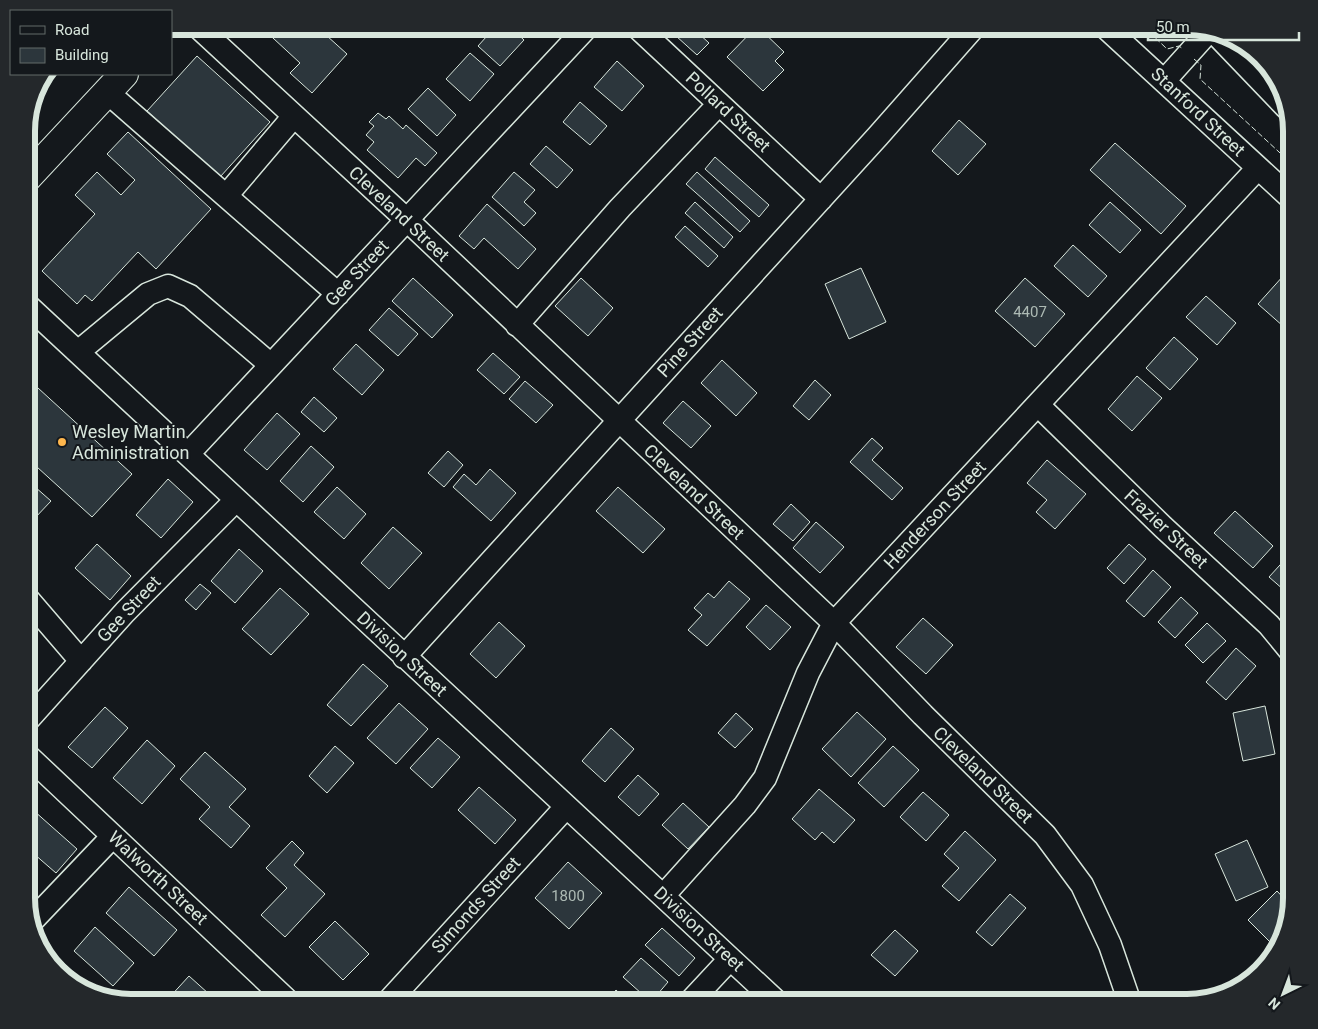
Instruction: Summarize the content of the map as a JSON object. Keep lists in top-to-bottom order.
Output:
{
  "streets": {
    "street": [
      "Pollard Street",
      "Stanford Street",
      "Cleveland Street",
      "Gee Street",
      "Pine Street",
      "Henderson Street",
      "Frazier Street",
      "Division Street",
      "Walworth Street",
      "Simonds Street"
    ]
  },
  "crossings": [
    ["Pollard Street", "Pine Street"],
    ["Stanford Street", "Henderson Street"],
    ["Cleveland Street", "Gee Street"],
    ["Cleveland Street", "Pine Street"],
    ["Cleveland Street", "Henderson Street"],
    ["Gee Street", "Division Street"],
    ["Pine Street", "Division Street"],
    ["Henderson Street", "Frazier Street"],
    ["Henderson Street", "Division Street"],
    ["Division Street", "Simonds Street"]
  ],
  "places": ["Wesley Martin Administration"],
  "house_numbers": ["4407", "1800"],
  "legend": ["Road", "Building"],
  "scale_bar": "50 m",
  "north": "bottom left"
}
